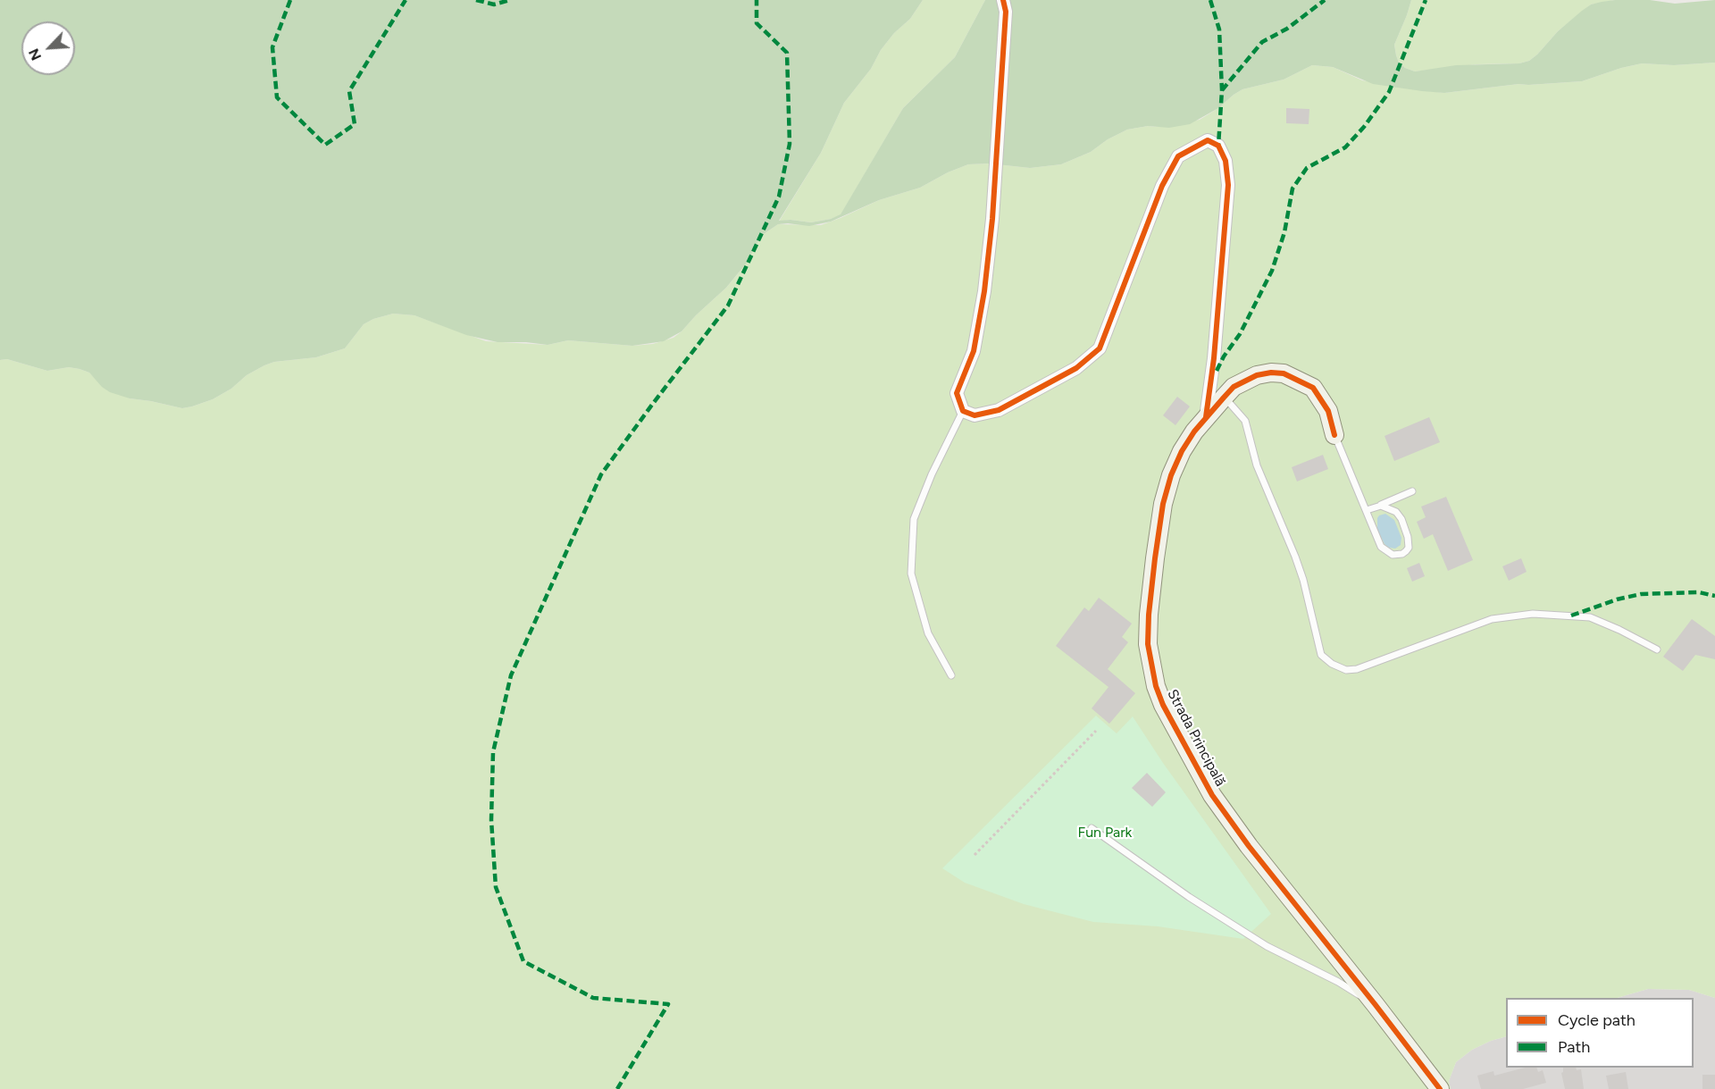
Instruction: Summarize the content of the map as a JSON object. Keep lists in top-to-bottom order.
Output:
{
  "streets": {
    "street": ["Strada Principală"]
  },
  "parks": ["Fun Park"],
  "legend": ["Cycle path", "Path"],
  "north": "bottom left"
}
